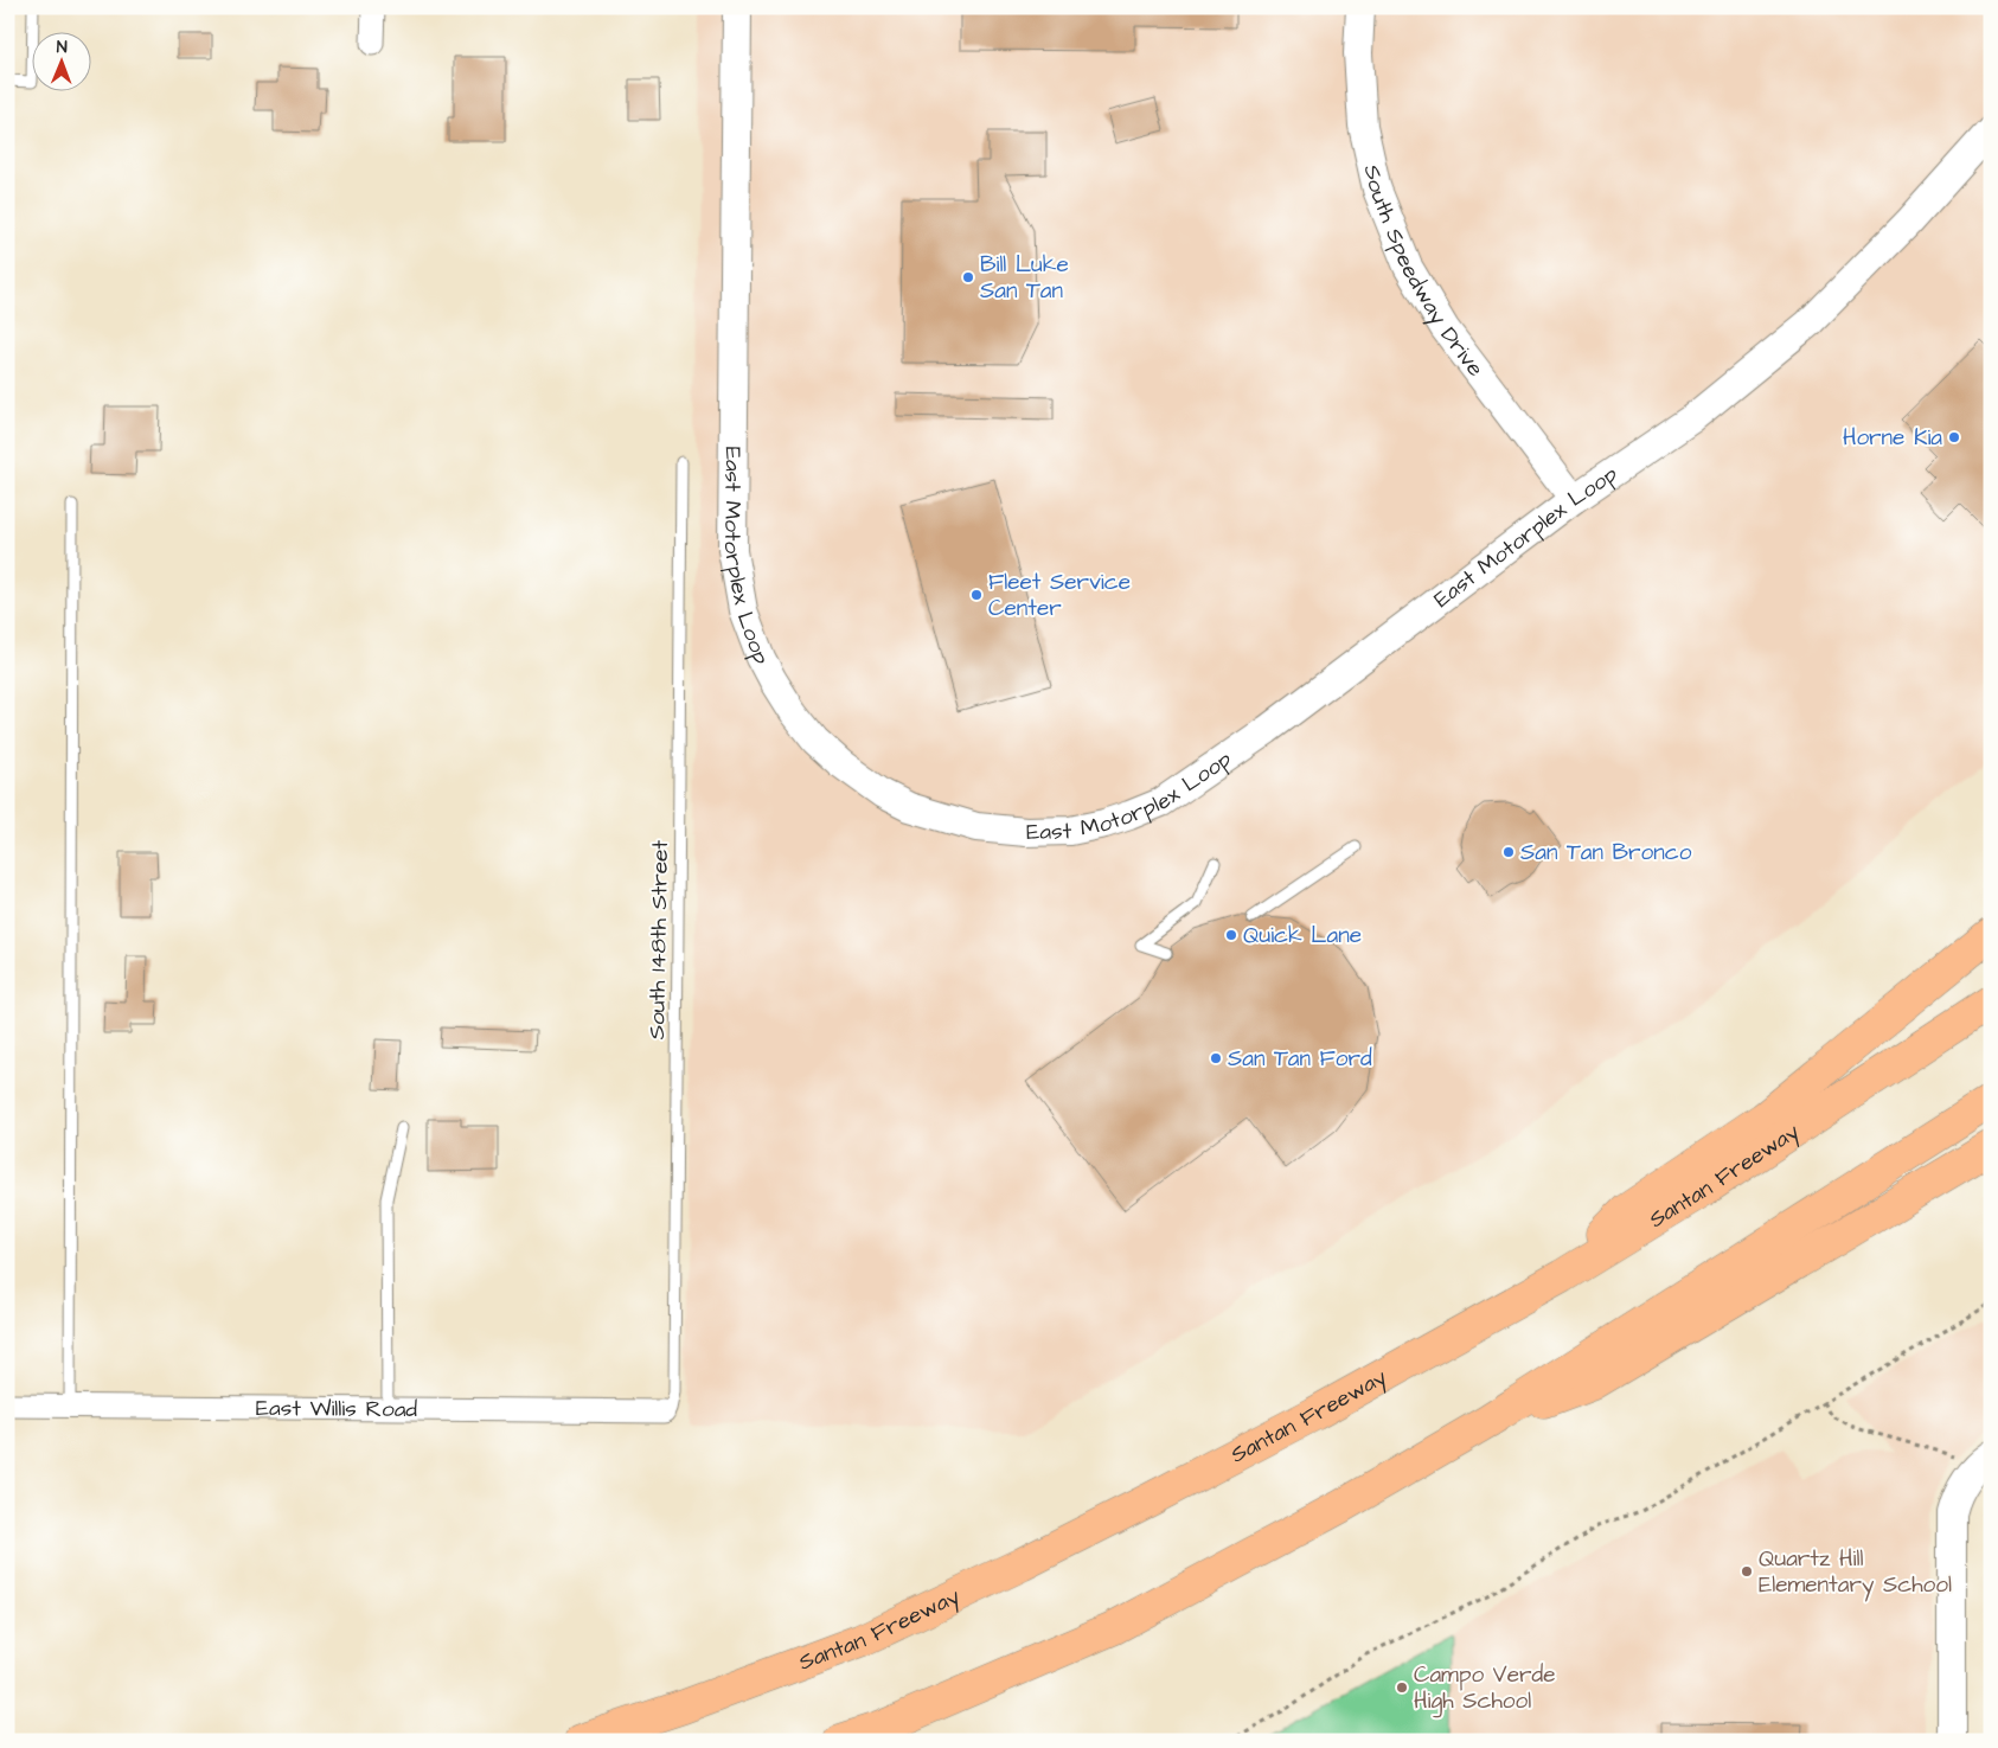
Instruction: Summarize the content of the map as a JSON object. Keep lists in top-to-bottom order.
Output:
{
  "streets": {
    "highway": ["Santan Freeway"],
    "street": ["South Speedway Drive", "East Motorplex Loop", "East Willis Road"],
    "lane": ["South 148th Street"]
  },
  "crossings": [
    ["South Speedway Drive", "East Motorplex Loop"],
    ["South 148th Street", "East Willis Road"]
  ],
  "places": [
    "Bill Luke San Tan",
    "Horne Kia",
    "Fleet Service Center",
    "San Tan Bronco",
    "Quick Lane",
    "San Tan Ford",
    "Quartz Hill Elementary School",
    "Campo Verde High School"
  ],
  "north": "top"
}
